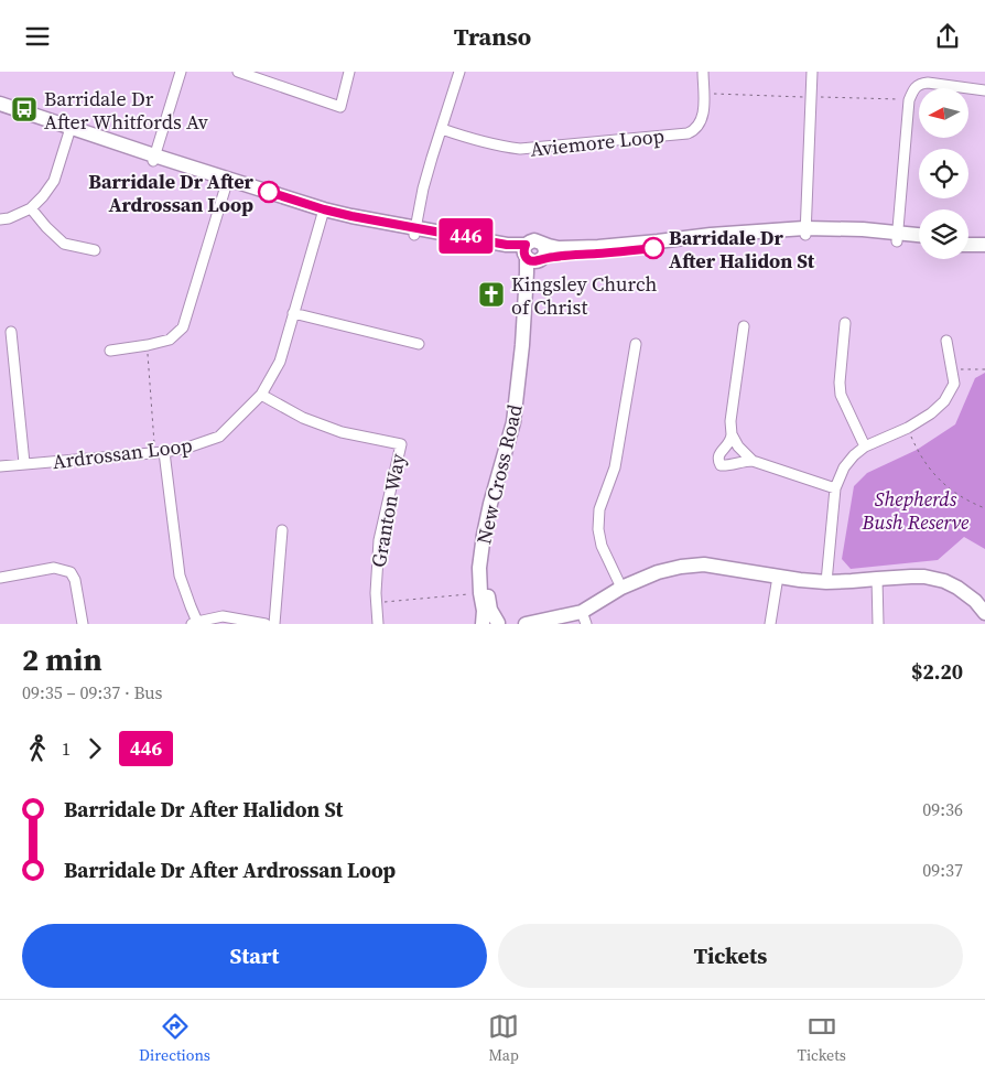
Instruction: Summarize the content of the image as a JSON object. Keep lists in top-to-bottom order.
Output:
{
  "streets": {
    "street": [
      "Aviemore Loop",
      "Ardrossan Loop",
      "New Cross Road",
      "Granton Way"
    ]
  },
  "crossings": [
    ["Ardrossan Loop", "Granton Way"]
  ],
  "parks": ["Shepherds Bush Reserve"],
  "places": {
    "bus stop": ["Barridale Dr After Whitfords Av"],
    "other": ["Barridale Dr After Ardrossan Loop", "Barridale Dr After Halidon St"],
    "church": ["Kingsley Church of Christ"]
  },
  "lines": ["bus line 446"],
  "north": "left",
  "page": {
    "header": "Transo",
    "on_map": "446",
    "heading": ["2 min", "09:35 – 09:37 · Bus", "$2.20"],
    "legs": ["1", "446"],
    "list": [
      {
        "name": "Barridale Dr After Halidon St",
        "value": "09:36"
      },
      {
        "name": "Barridale Dr After Ardrossan Loop",
        "value": "09:37"
      }
    ],
    "buttons": ["Start", "Tickets"],
    "tabs": ["Directions", "Map", "Tickets"]
  }
}
